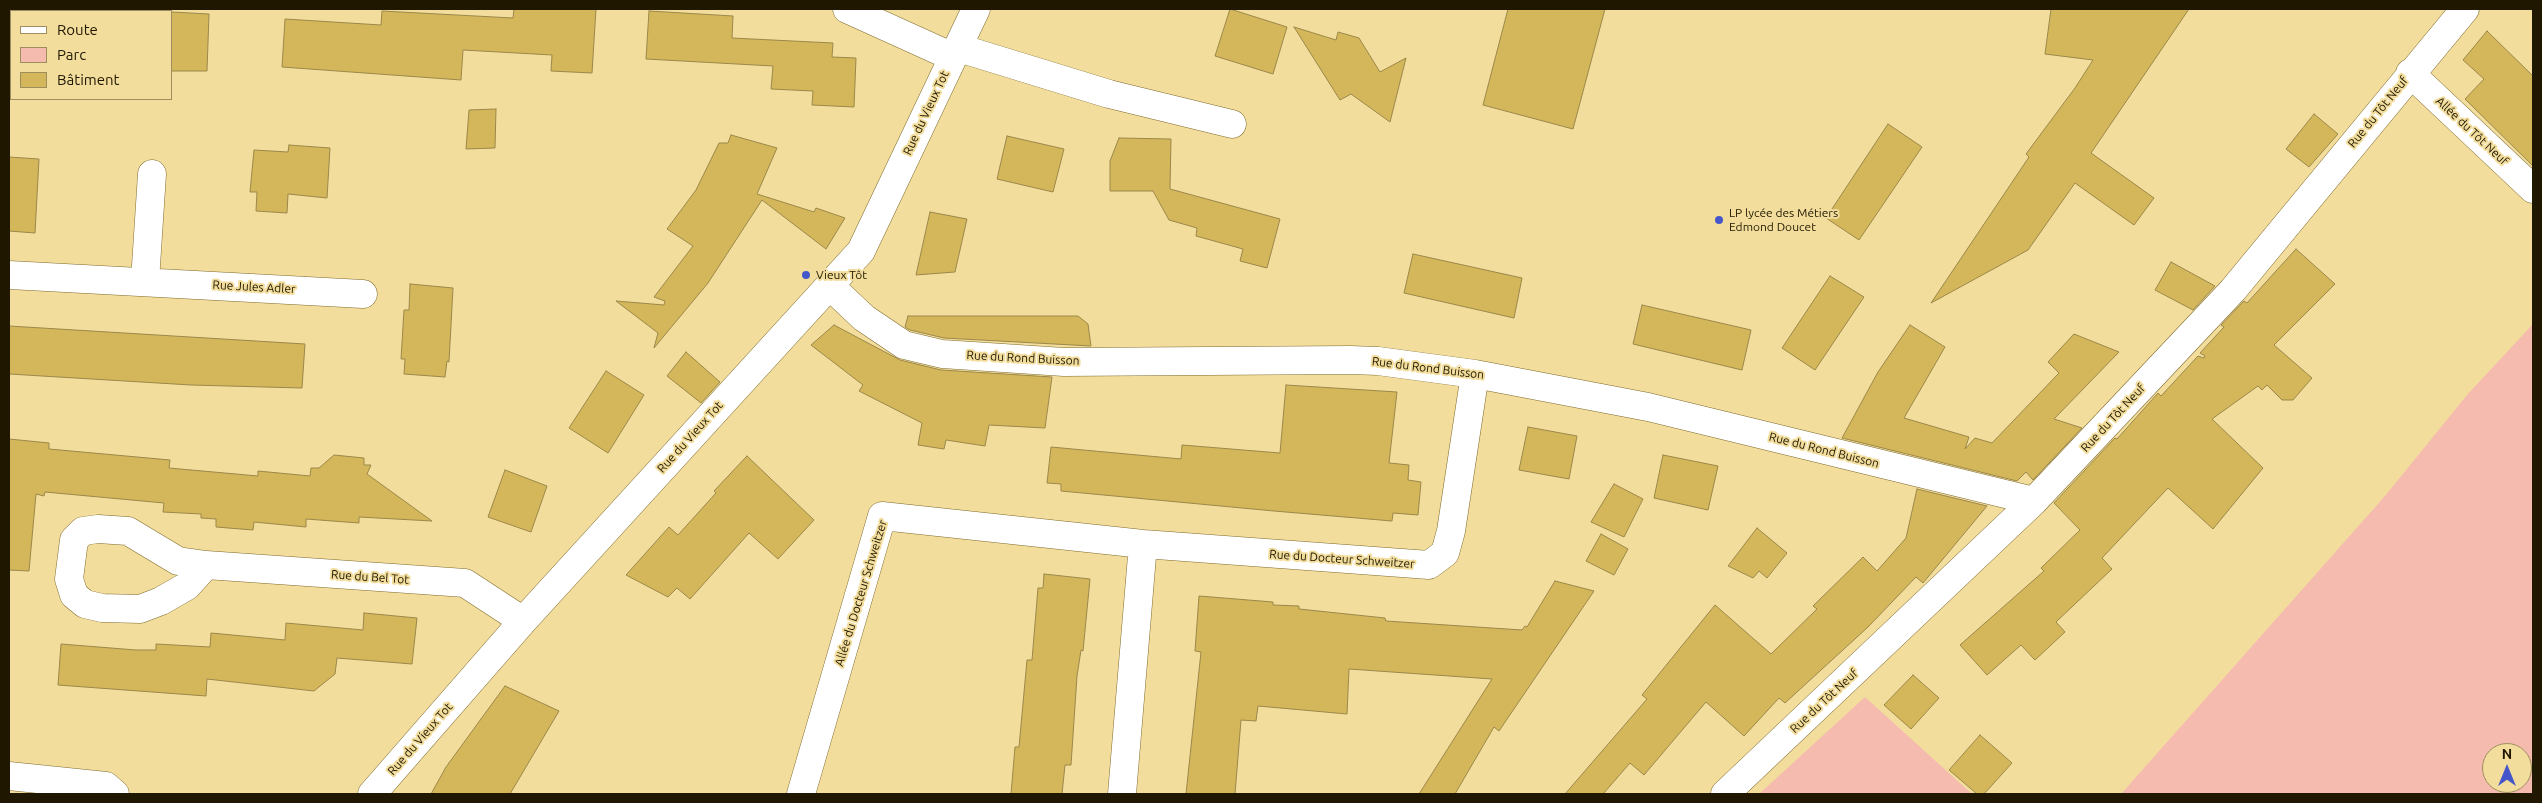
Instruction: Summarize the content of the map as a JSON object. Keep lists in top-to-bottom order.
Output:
{
  "streets": {
    "street": [
      "Rue du Tôt Neuf",
      "Rue du Vieux Tot",
      "Allée du Tôt Neuf",
      "Rue Jules Adler",
      "Rue du Rond Buisson",
      "Rue du Docteur Schweitzer",
      "Rue du Bel Tot",
      "Allée du Docteur Schweitzer"
    ]
  },
  "crossings": [
    ["Rue du Tôt Neuf", "Allée du Tôt Neuf"],
    ["Rue du Tôt Neuf", "Rue du Rond Buisson"],
    ["Rue du Vieux Tot", "Rue du Rond Buisson"],
    ["Rue du Vieux Tot", "Rue du Bel Tot"],
    ["Rue du Rond Buisson", "Rue du Docteur Schweitzer"],
    ["Rue du Docteur Schweitzer", "Allée du Docteur Schweitzer"]
  ],
  "places": ["LP lycée des Métiers Edmond Doucet", "Vieux Tôt"],
  "legend": ["Route", "Parc", "Bâtiment"],
  "north": "top"
}
